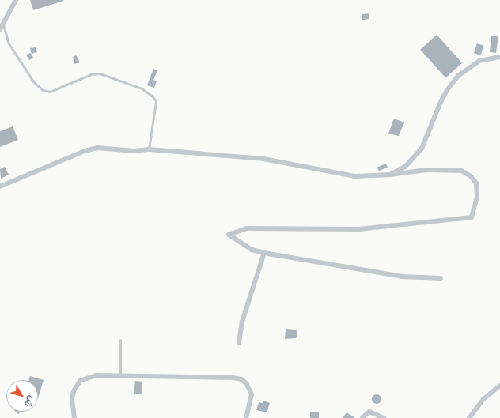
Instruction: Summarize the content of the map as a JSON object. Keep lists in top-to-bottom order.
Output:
{
  "north": "bottom right"
}
